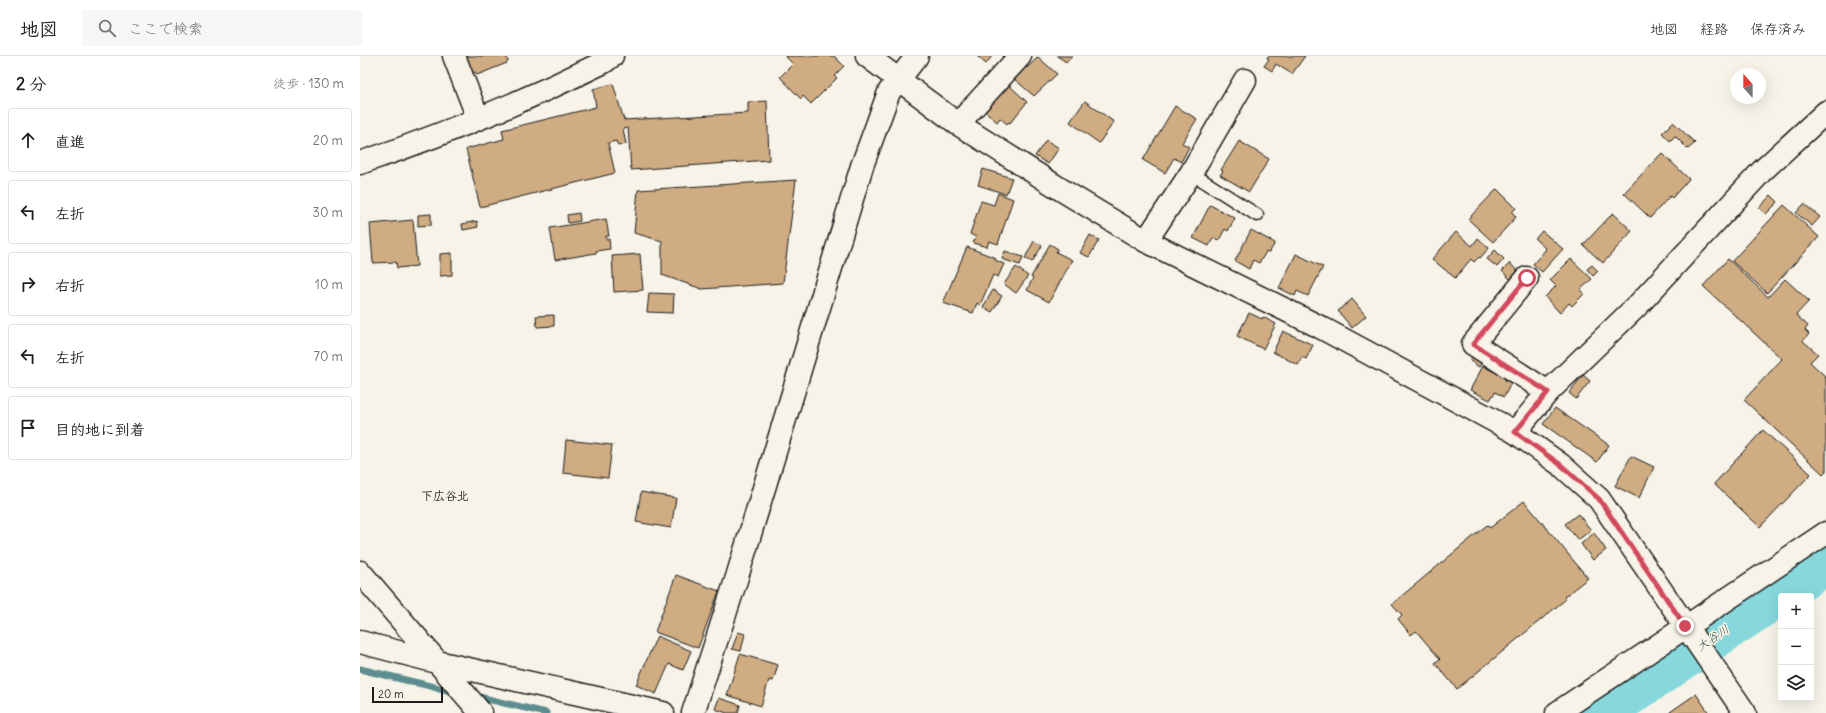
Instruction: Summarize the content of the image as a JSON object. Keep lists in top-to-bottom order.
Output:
{
  "districts": ["下広谷北"],
  "water": ["大谷川"],
  "scale_bar": "20 m",
  "north": "top",
  "page": {
    "header": "地図",
    "search": "ここで検索",
    "nav": ["地図", "経路", "保存済み"],
    "heading": ["2 分", "徒歩 · 130 m"],
    "list": [
      ["直進", "20 m"],
      ["左折", "30 m"],
      ["右折", "10 m"],
      ["左折", "70 m"],
      "目的地に到着"
    ],
    "map_buttons": ["+", "−"],
    "scale": "20 m"
  }
}
